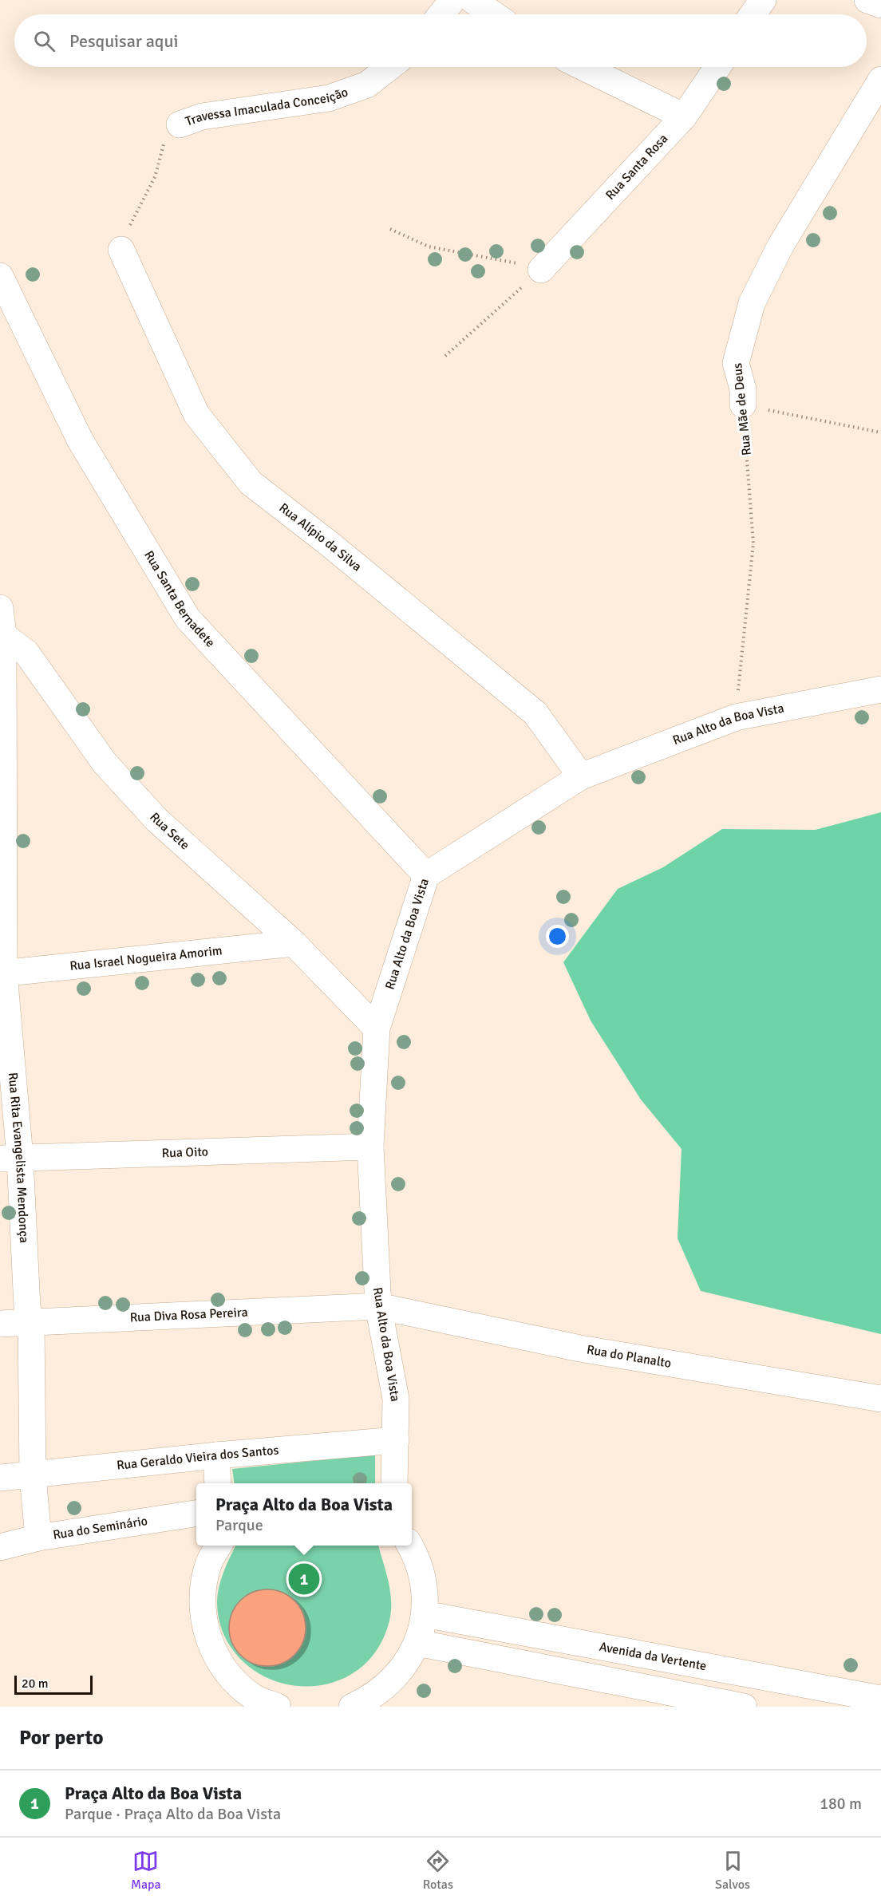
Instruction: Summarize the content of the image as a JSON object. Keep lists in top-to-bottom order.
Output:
{
  "streets": {
    "street": [
      "Travessa Imaculada Conceição",
      "Rua Santa Rosa",
      "Rua Mãe de Deus",
      "Rua Alípio da Silva",
      "Rua Santa Bernadete",
      "Rua Alto da Boa Vista",
      "Rua Sete",
      "Rua Israel Nogueira Amorim",
      "Rua Oito",
      "Rua Rita Evangelista Mendonça",
      "Rua Diva Rosa Pereira",
      "Rua do Planalto",
      "Rua Geraldo Vieira dos Santos",
      "Rua do Seminário",
      "Avenida da Vertente"
    ]
  },
  "crossings": [
    ["Travessa Imaculada Conceição", "Rua Alípio da Silva"],
    ["Rua Mãe de Deus", "Rua Alto da Boa Vista"],
    ["Rua Alípio da Silva", "Rua Alto da Boa Vista"],
    ["Rua Santa Bernadete", "Rua Alto da Boa Vista"],
    ["Rua Alto da Boa Vista", "Rua Sete"],
    ["Rua Alto da Boa Vista", "Rua Oito"],
    ["Rua Alto da Boa Vista", "Rua Diva Rosa Pereira"],
    ["Rua Alto da Boa Vista", "Rua do Planalto"],
    ["Rua Alto da Boa Vista", "Rua Geraldo Vieira dos Santos"],
    ["Rua Sete", "Rua Israel Nogueira Amorim"],
    ["Rua Sete", "Rua Rita Evangelista Mendonça"],
    ["Rua Israel Nogueira Amorim", "Rua Rita Evangelista Mendonça"],
    ["Rua Oito", "Rua Rita Evangelista Mendonça"],
    ["Rua Rita Evangelista Mendonça", "Rua Diva Rosa Pereira"],
    ["Rua Rita Evangelista Mendonça", "Rua Geraldo Vieira dos Santos"],
    ["Rua Rita Evangelista Mendonça", "Rua do Seminário"],
    ["Rua Diva Rosa Pereira", "Rua do Planalto"]
  ],
  "scale_bar": "20 m",
  "page": {
    "search": "Pesquisar aqui",
    "popup": ["Praça Alto da Boa Vista", "Parque"],
    "pins": "1",
    "scale": "20 m",
    "heading": "Por perto",
    "list": [
      {
        "mark": "1",
        "name": "Praça Alto da Boa Vista",
        "note": "Parque · Praça Alto da Boa Vista",
        "value": "180 m"
      }
    ],
    "nav": ["Mapa", "Rotas", "Salvos"]
  }
}
